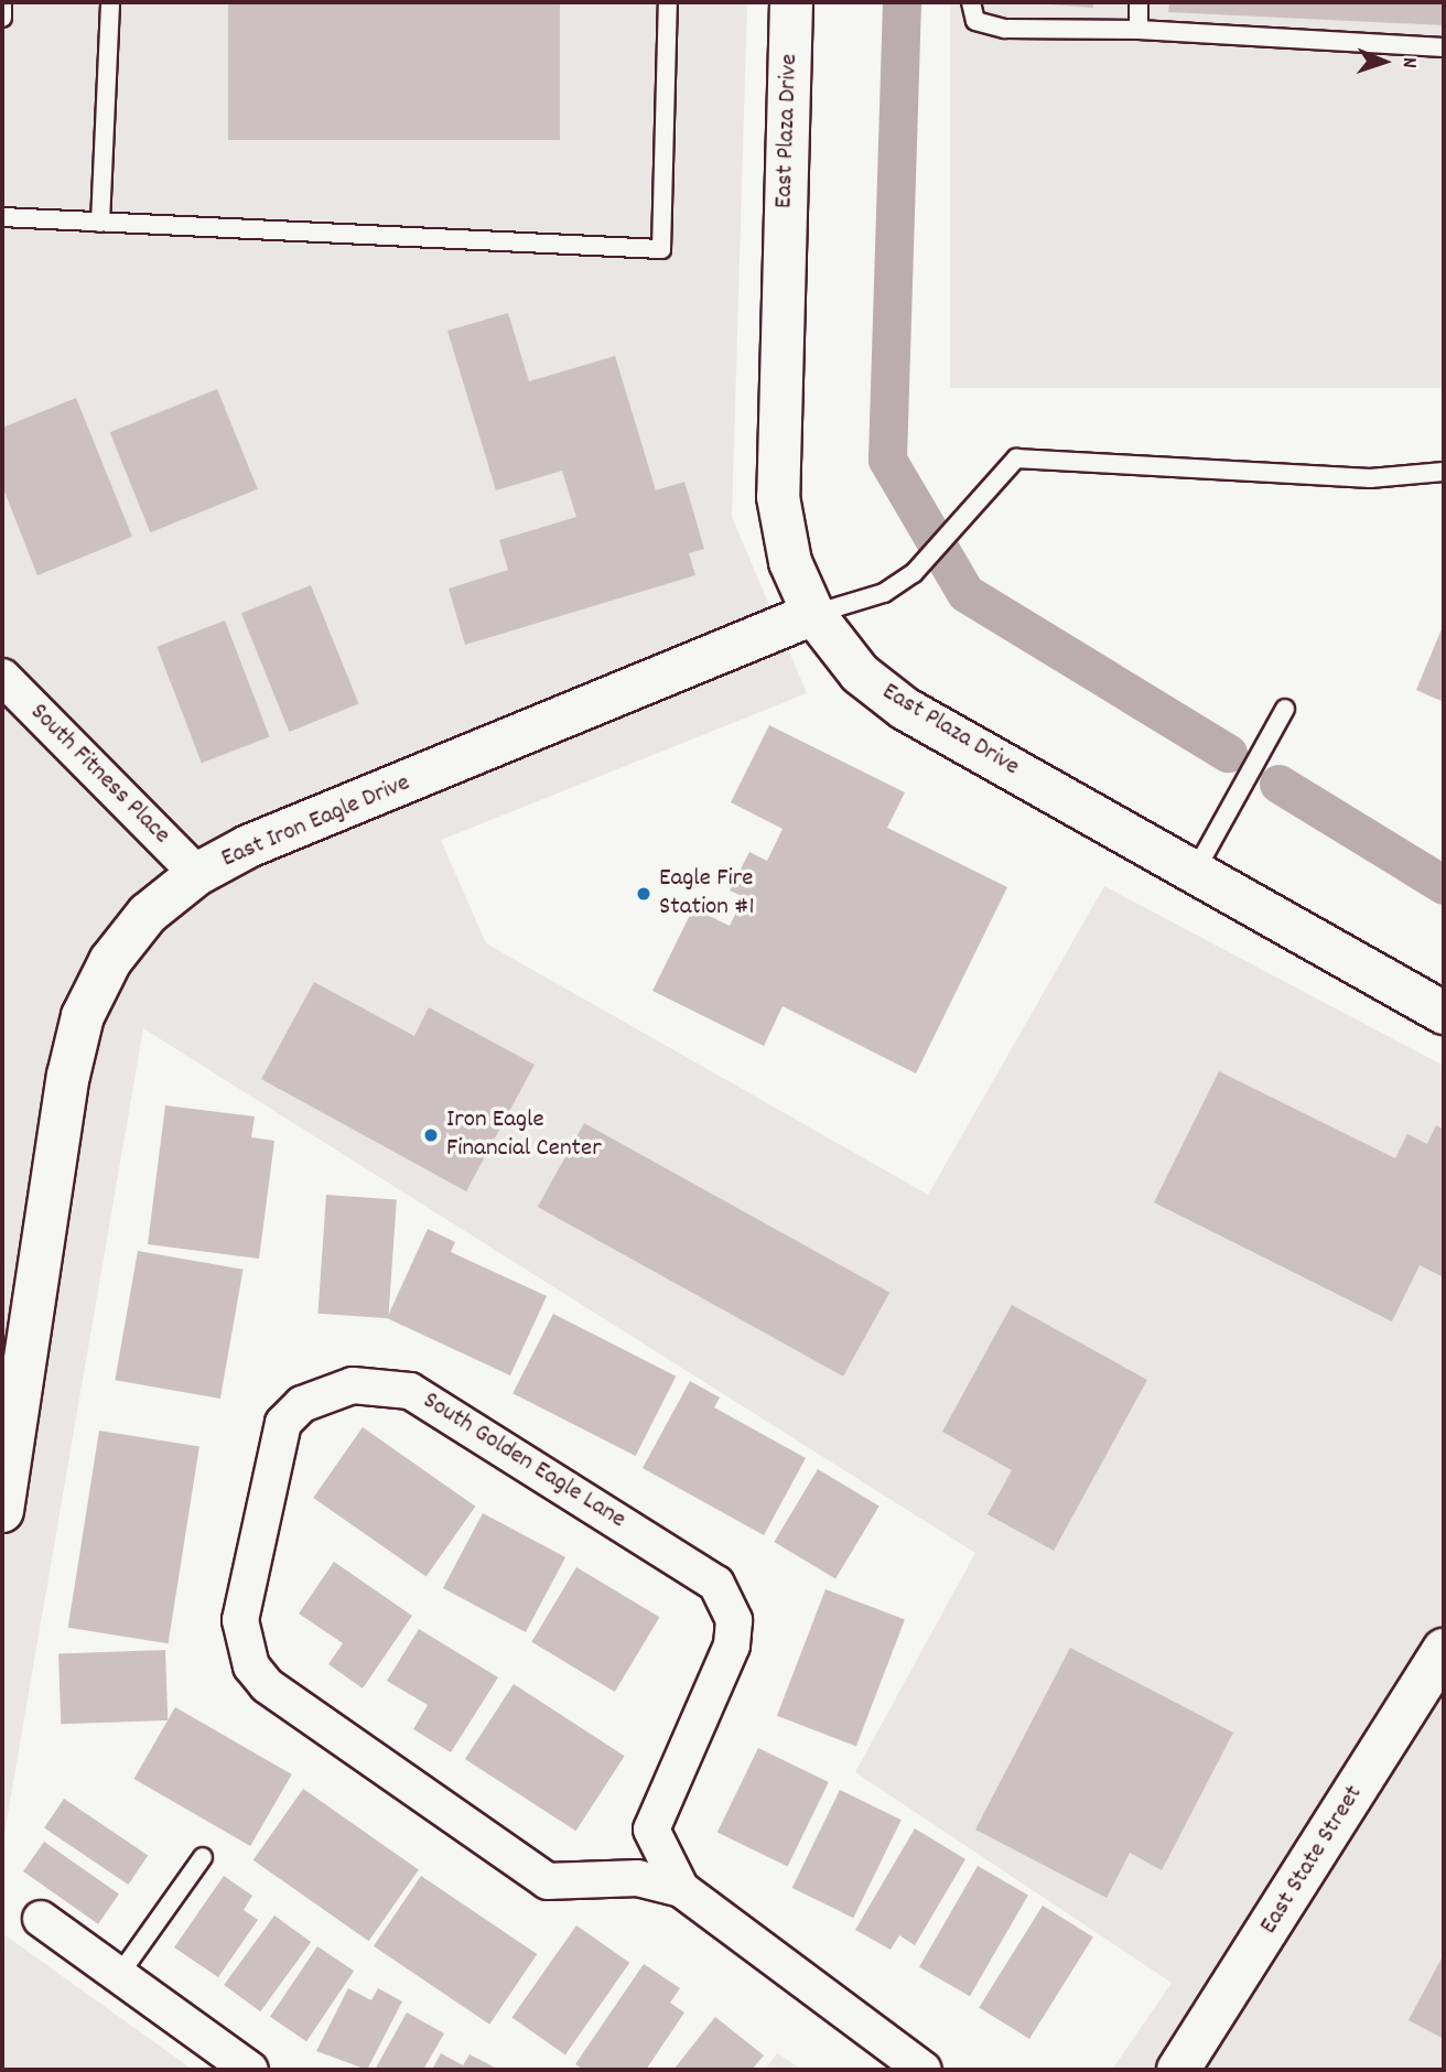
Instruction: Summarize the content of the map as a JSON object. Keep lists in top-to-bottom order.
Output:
{
  "streets": {
    "street": [
      "East Plaza Drive",
      "South Fitness Place",
      "East Iron Eagle Drive",
      "South Golden Eagle Lane",
      "East State Street"
    ]
  },
  "crossings": [
    ["East Plaza Drive", "East Iron Eagle Drive"],
    ["South Fitness Place", "East Iron Eagle Drive"]
  ],
  "places": ["Eagle Fire Station #1", "Iron Eagle Financial Center"],
  "north": "right"
}
